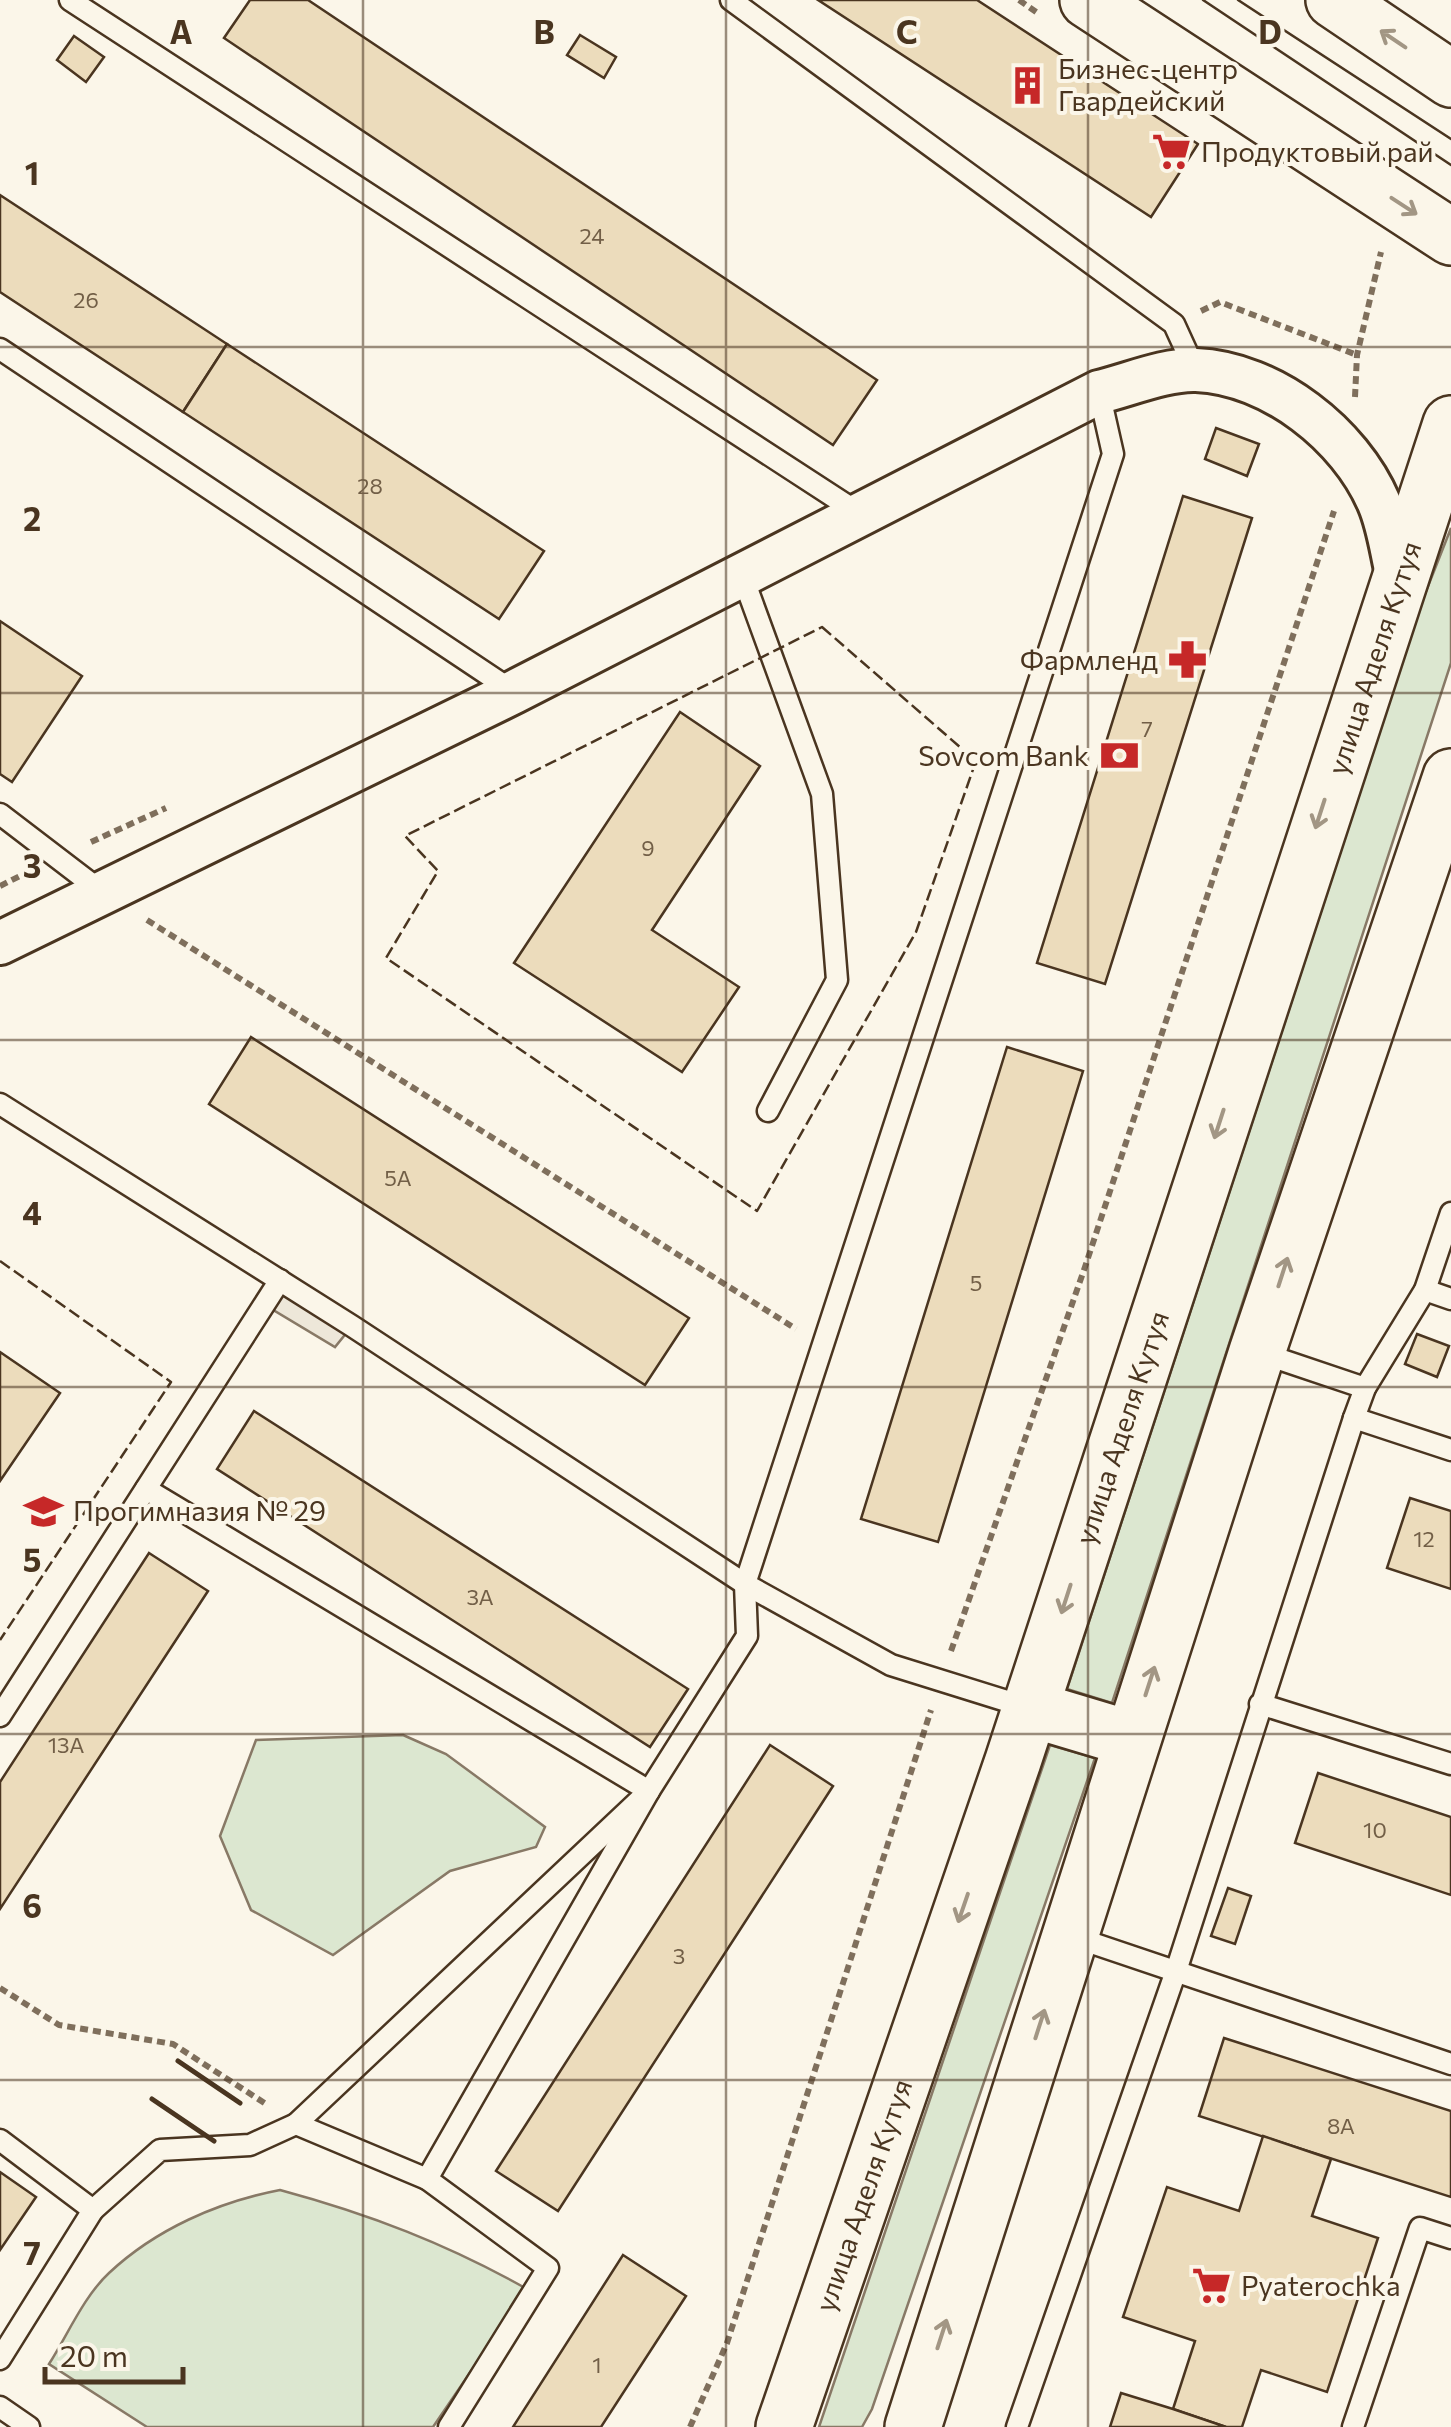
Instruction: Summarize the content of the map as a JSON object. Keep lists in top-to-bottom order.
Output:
{
  "streets": {
    "main road": ["улица Аделя Кутуя"]
  },
  "places": {
    "building": ["Бизнес-центр Гвардейский"],
    "supermarket": ["Продуктовый рай", "Pyaterochka"],
    "pharmacy": ["Фармленд"],
    "bank": ["Sovcom Bank"],
    "school or university": ["Прогимназия № 29"]
  },
  "house_numbers": [
    "24",
    "26",
    "28",
    "7",
    "9",
    "5А",
    "5",
    "12",
    "3А",
    "13А",
    "10",
    "3",
    "8А",
    "1"
  ],
  "scale_bar": "20 m",
  "grid": {
    "columns": [
      "A",
      "B",
      "C",
      "D"
    ],
    "rows": [
      "1",
      "2",
      "3",
      "4",
      "5",
      "6",
      "7"
    ]
  }
}
